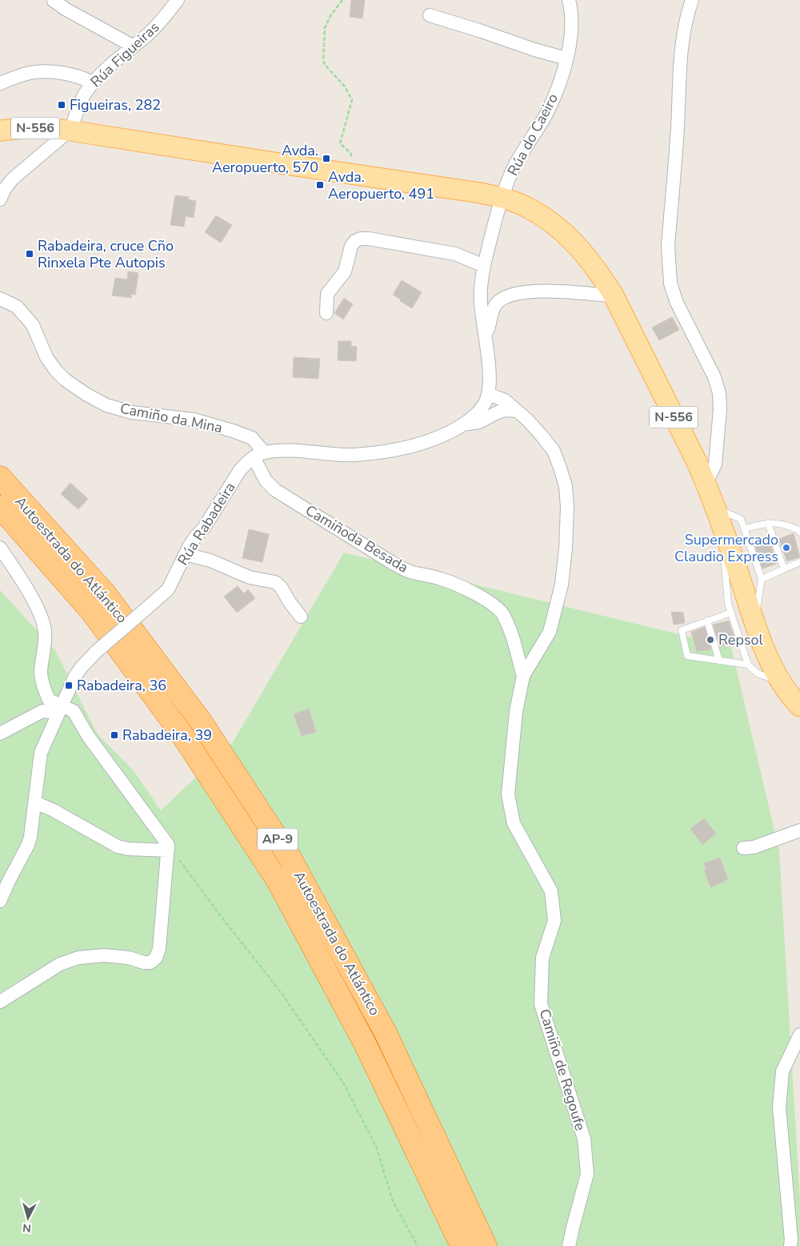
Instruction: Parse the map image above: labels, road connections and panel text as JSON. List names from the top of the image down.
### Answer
{
  "streets": {
    "highway": ["Autoestrada do Atlántico", "AP-9"],
    "main road": ["N-556"],
    "street": [
      "Rúa Figueiras",
      "Rúa do Caeiro",
      "Camiño da Mina",
      "Rúa Rabadeira",
      "Camiñoda Besada",
      "Camiño de Regoufe"
    ]
  },
  "crossings": [
    ["Rúa Figueiras", "N-556"],
    ["N-556", "Rúa do Caeiro"],
    ["Camiño da Mina", "Rúa Rabadeira"],
    ["Camiño da Mina", "Camiñoda Besada"],
    ["Rúa Rabadeira", "Camiñoda Besada"],
    ["Camiñoda Besada", "Camiño de Regoufe"]
  ],
  "places": {
    "transit": [
      "Figueiras, 282",
      "Avda. Aeropuerto, 570",
      "Avda. Aeropuerto, 491",
      "Rabadeira, cruce Cño Rinxela Pte Autopis",
      "Rabadeira, 36",
      "Rabadeira, 39"
    ],
    "other": ["Supermercado Claudio Express", "Repsol"]
  },
  "north": "bottom"
}
